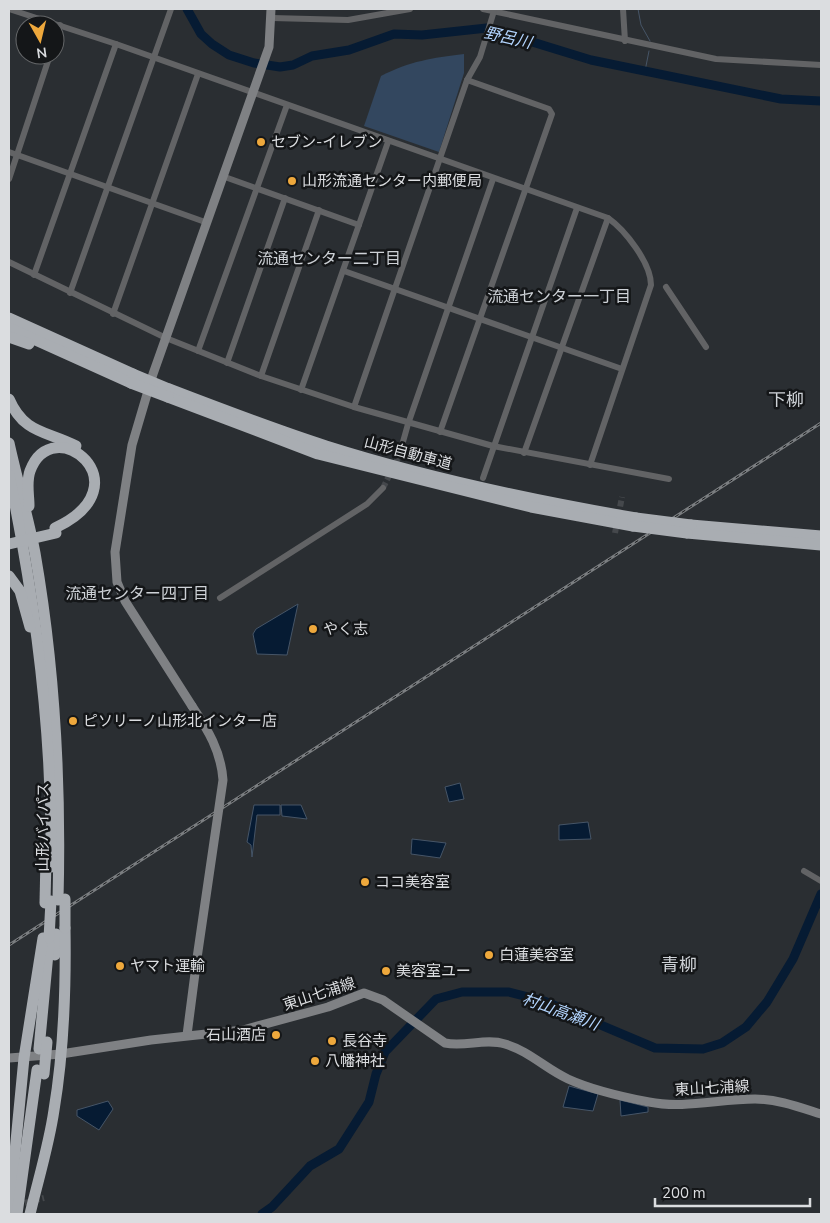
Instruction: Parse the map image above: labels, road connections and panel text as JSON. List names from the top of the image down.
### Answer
{
  "streets": {
    "highway": ["山形自動車道", "山形バイパス"],
    "street": ["東山七浦線"]
  },
  "districts": [
    "流通センター二丁目",
    "流通センター一丁目",
    "下柳",
    "流通センター四丁目",
    "青柳"
  ],
  "water": ["野呂川", "村山高瀬川"],
  "places": [
    "セブン-イレブン",
    "山形流通センター内郵便局",
    "やく志",
    "ピソリーノ山形北インター店",
    "ココ美容室",
    "白蓮美容室",
    "ヤマト運輸",
    "美容室ユー",
    "石山酒店",
    "長谷寺",
    "八幡神社"
  ],
  "scale_bar": "200 m",
  "north": "bottom"
}
